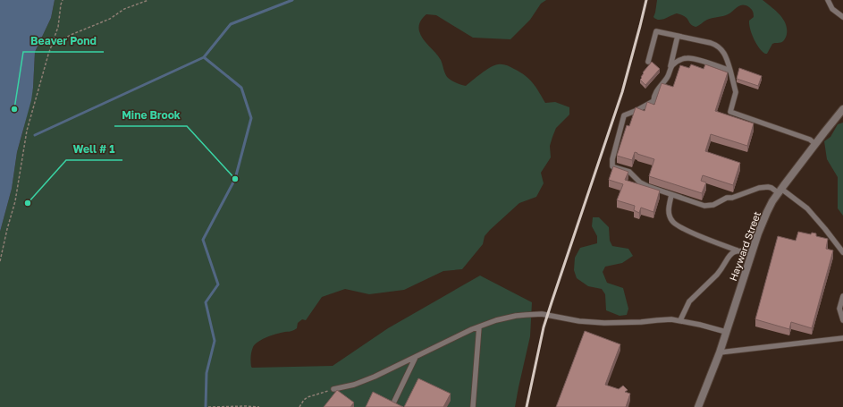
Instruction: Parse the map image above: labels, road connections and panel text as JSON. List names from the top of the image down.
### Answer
{
  "streets": {
    "street": ["Hayward Street"]
  },
  "places": ["Beaver Pond", "Mine Brook", "Well # 1"]
}
